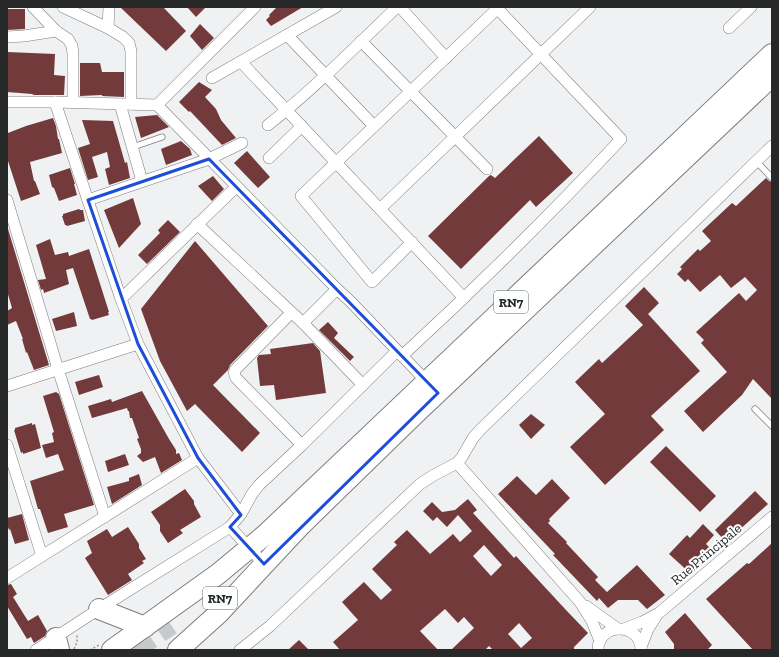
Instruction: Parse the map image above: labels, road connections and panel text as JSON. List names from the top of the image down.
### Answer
{
  "streets": {
    "highway": ["RN7"],
    "street": ["Rue Principale"]
  }
}
